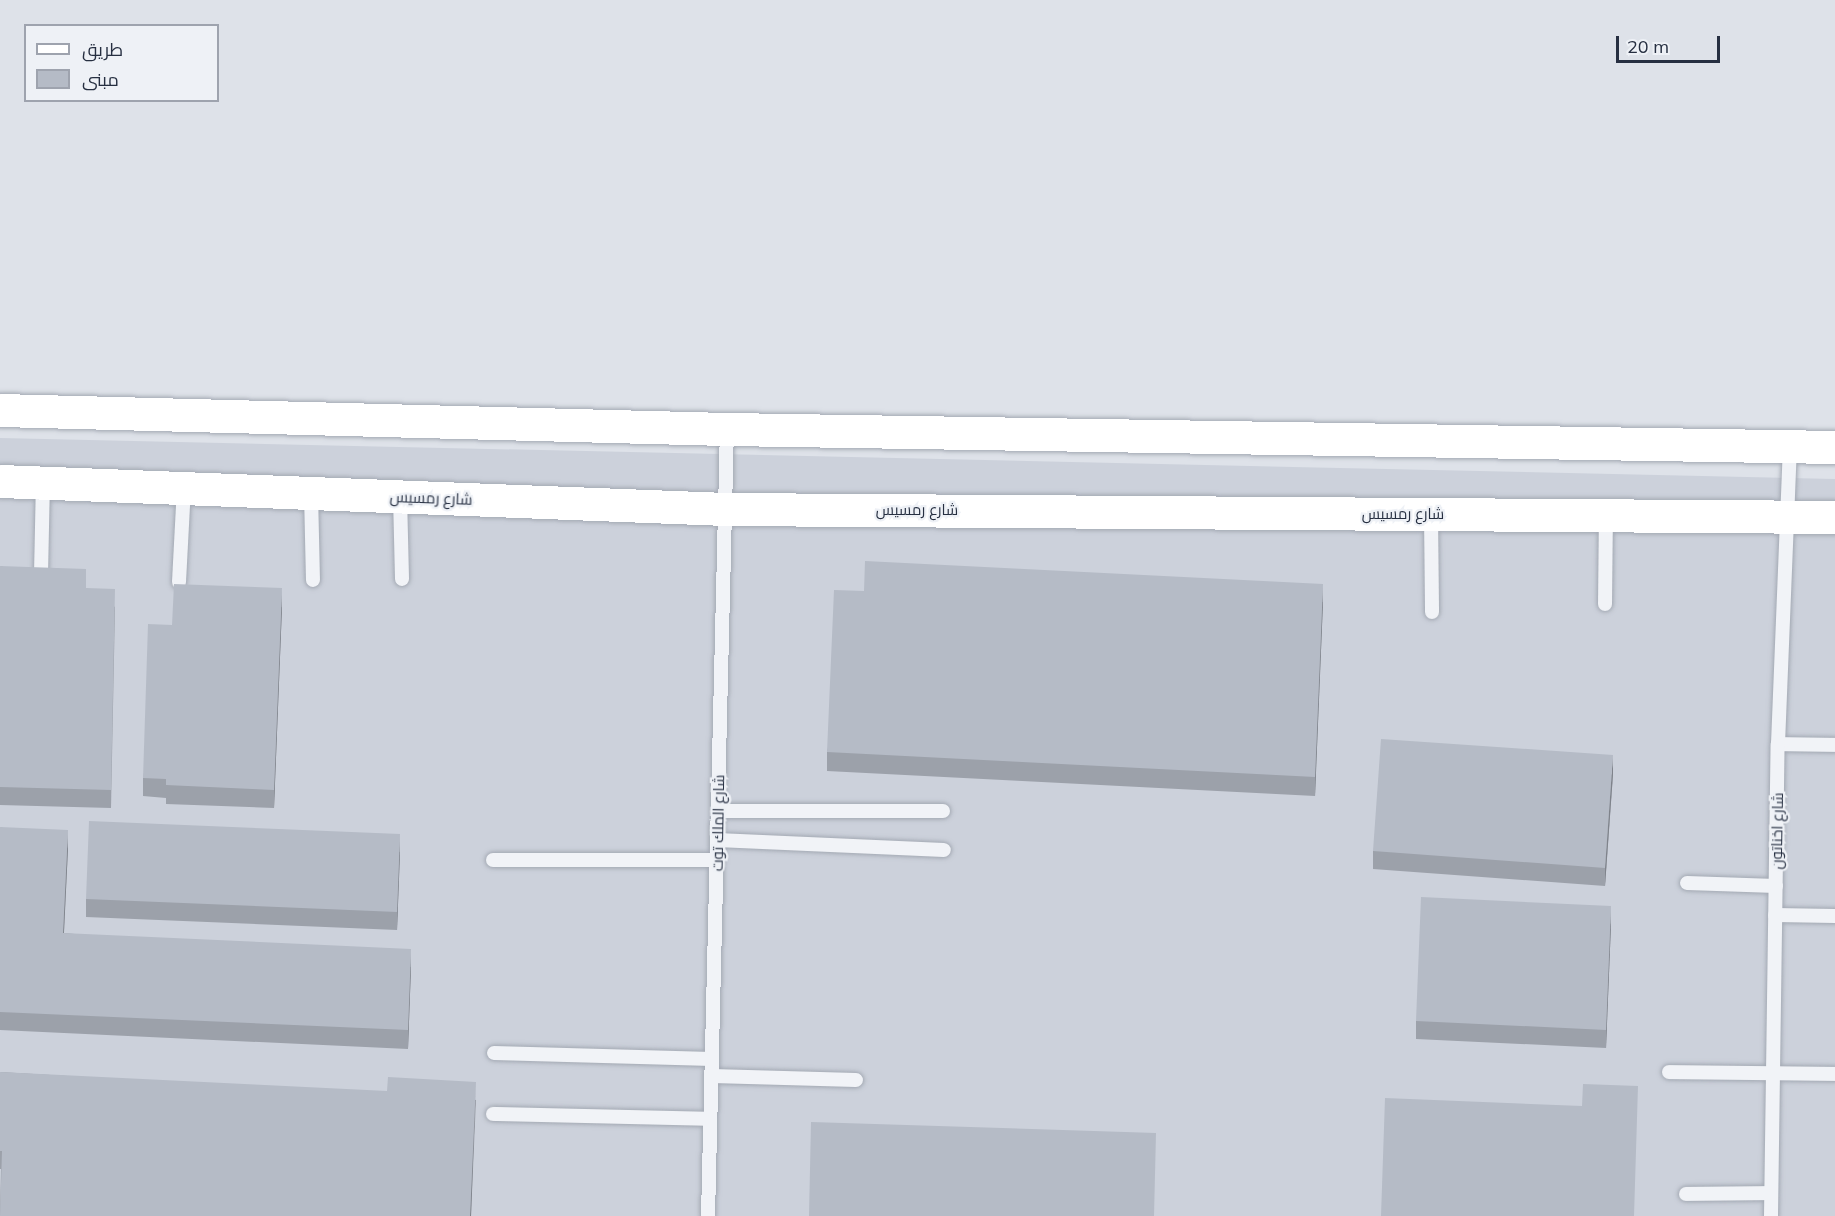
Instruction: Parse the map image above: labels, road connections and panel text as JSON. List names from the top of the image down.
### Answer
{
  "streets": {
    "street": ["شارع رمسيس"],
    "lane": ["شارع الملك توت", "شارع اخناتون"]
  },
  "crossings": [
    ["شارع رمسيس", "شارع الملك توت"],
    ["شارع رمسيس", "شارع اخناتون"]
  ],
  "legend": ["طريق", "مبنى"],
  "scale_bar": "20 m"
}
